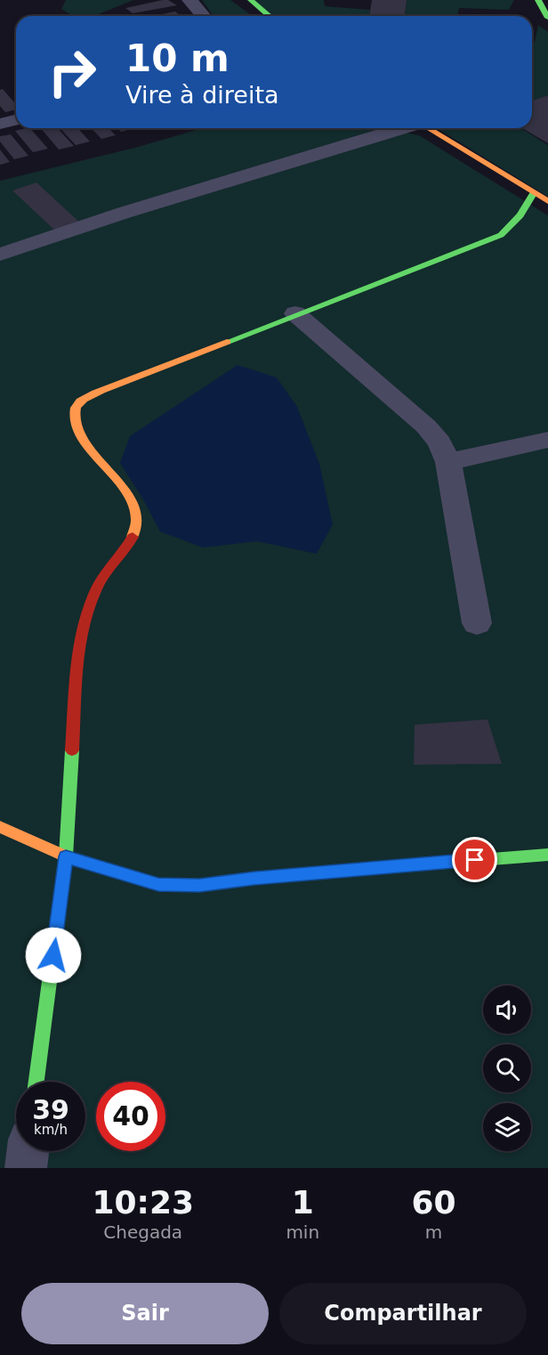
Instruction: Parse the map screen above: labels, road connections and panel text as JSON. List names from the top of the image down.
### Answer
{
  "page": {
    "turn": ["10 m", "Vire à direita"],
    "speed": "39 km/h",
    "limit": "40",
    "eta": [
      "10:23",
      "Chegada",
      "1",
      "min",
      "60",
      "m"
    ],
    "buttons": ["Sair", "Compartilhar"]
  }
}
